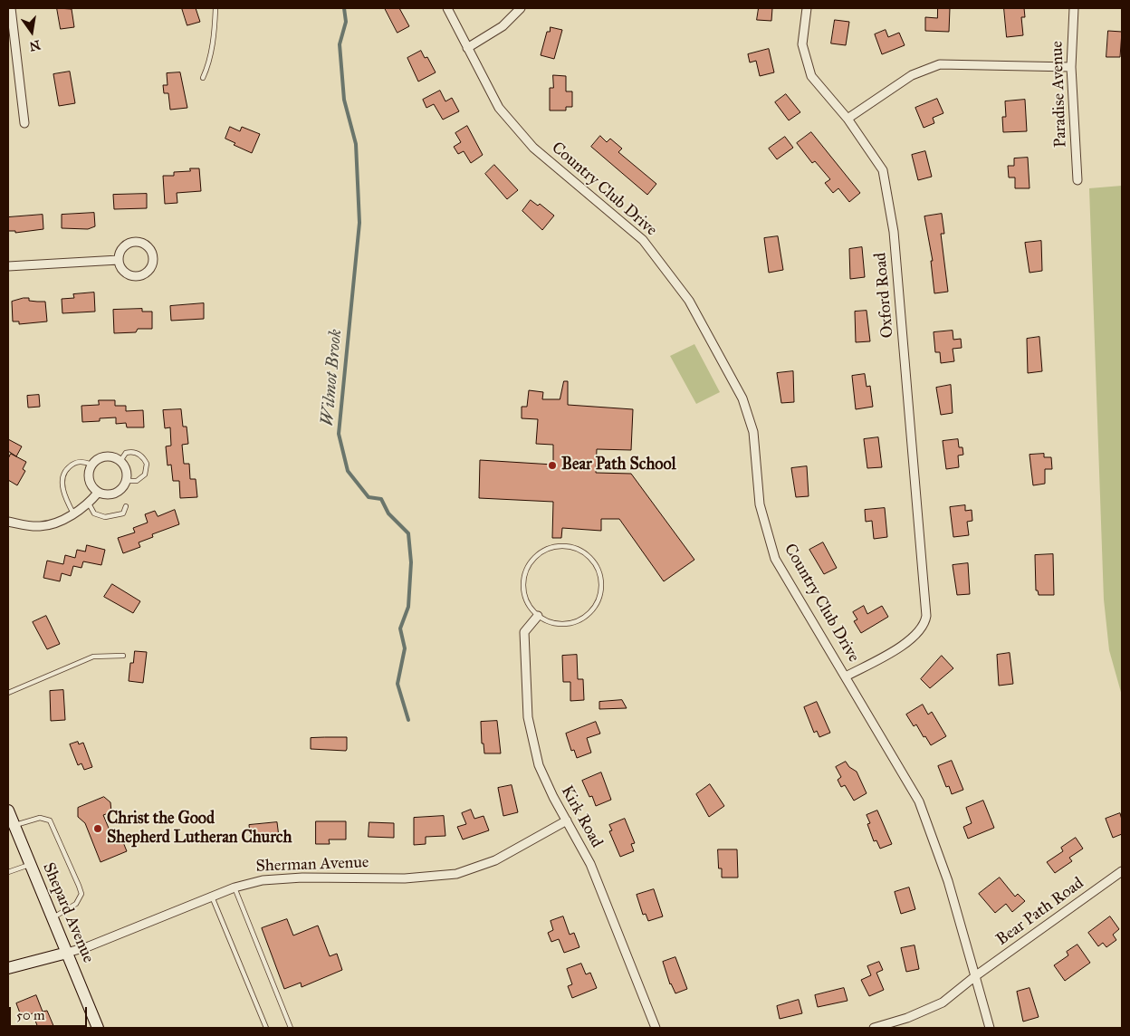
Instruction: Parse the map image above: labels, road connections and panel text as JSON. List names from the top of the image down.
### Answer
{
  "streets": {
    "main road": ["Sherman Avenue", "Shepard Avenue"],
    "street": [
      "Paradise Avenue",
      "Country Club Drive",
      "Oxford Road",
      "Kirk Road",
      "Bear Path Road"
    ]
  },
  "crossings": [
    ["Country Club Drive", "Oxford Road"],
    ["Country Club Drive", "Bear Path Road"],
    ["Kirk Road", "Sherman Avenue"],
    ["Sherman Avenue", "Shepard Avenue"]
  ],
  "water": ["Wilmot Brook"],
  "places": ["Bear Path School", "Christ the Good Shepherd Lutheran Church"],
  "scale_bar": "50 m",
  "north": "bottom"
}
